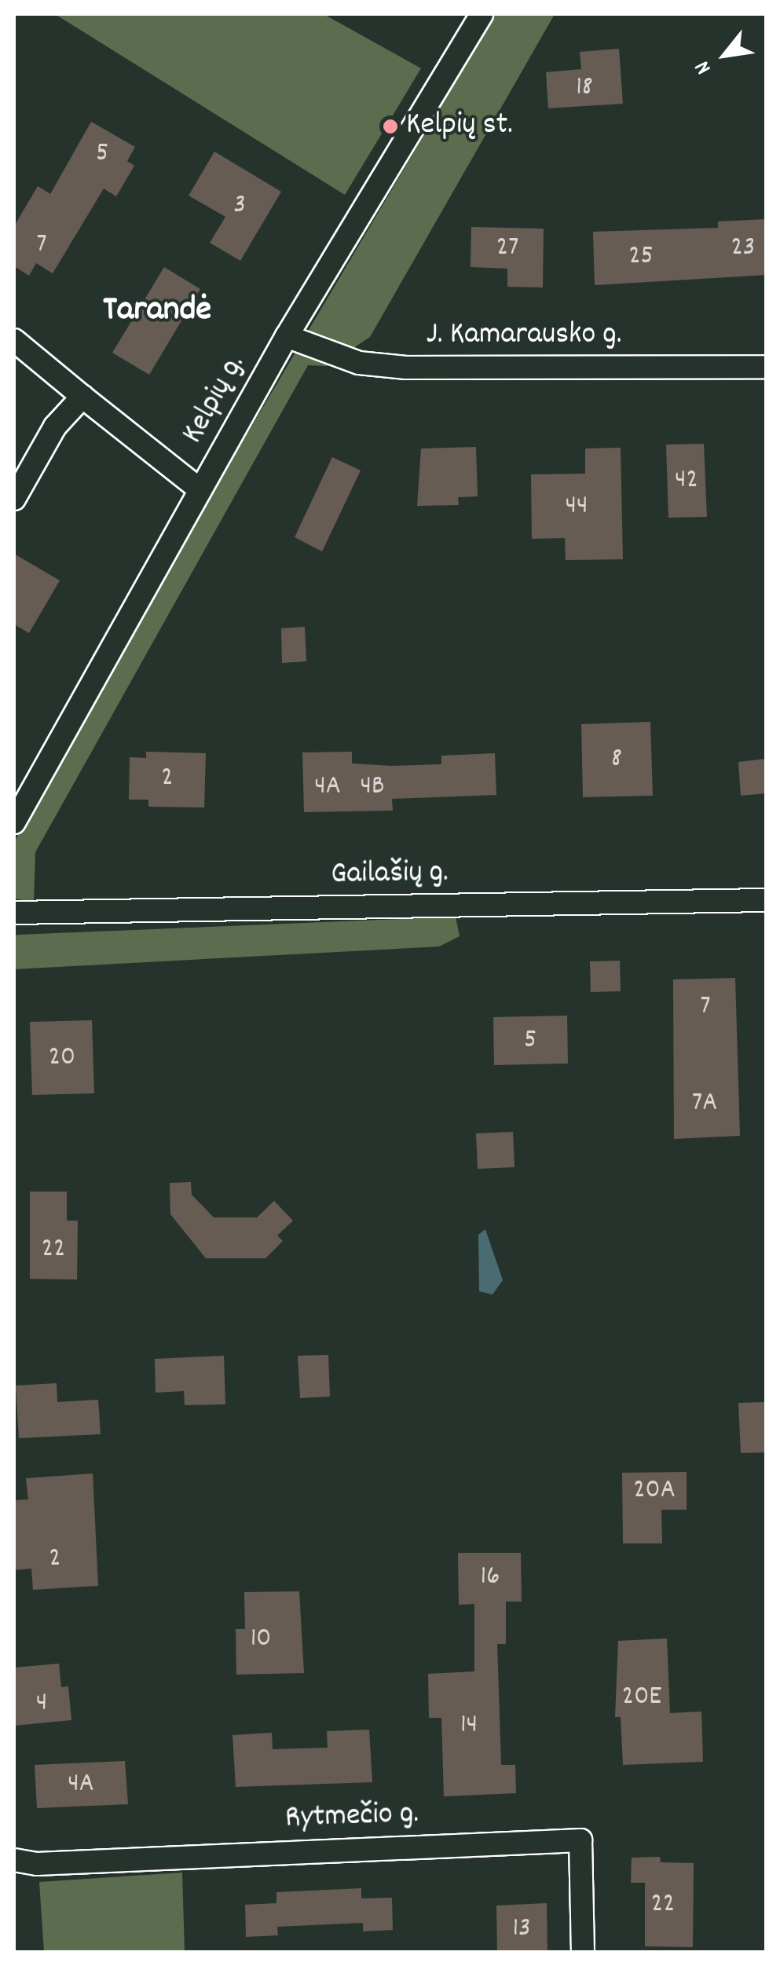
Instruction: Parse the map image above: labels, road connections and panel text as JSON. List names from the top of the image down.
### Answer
{
  "streets": {
    "street": [
      "J. Kamarausko g.",
      "Kelpių g.",
      "Gailašių g.",
      "Rytmečio g."
    ]
  },
  "crossings": [
    ["J. Kamarausko g.", "Kelpių g."]
  ],
  "districts": ["Tarandė"],
  "places": ["Kelpių st."],
  "house_numbers": [
    "18",
    "5",
    "3",
    "7",
    "27",
    "23",
    "25",
    "42",
    "44",
    "8",
    "2",
    "4A",
    "4B",
    "7",
    "5",
    "20",
    "7A",
    "22",
    "20A",
    "2",
    "16",
    "10",
    "20E",
    "4",
    "14",
    "4A",
    "22",
    "13"
  ],
  "north": "bottom left"
}
